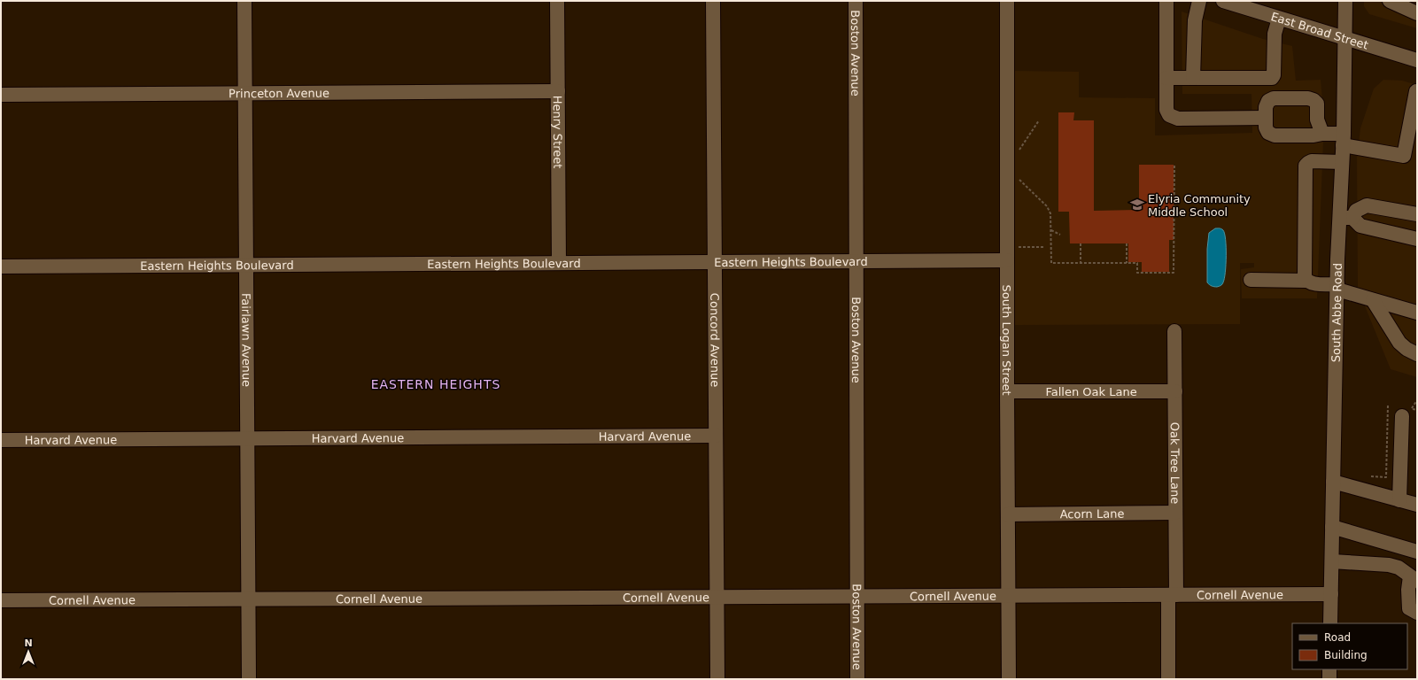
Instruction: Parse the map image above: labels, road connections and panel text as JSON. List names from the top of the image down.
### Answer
{
  "streets": {
    "street": [
      "East Broad Street",
      "Boston Avenue",
      "Princeton Avenue",
      "Henry Street",
      "Eastern Heights Boulevard",
      "South Abbe Road",
      "Fairlawn Avenue",
      "Concord Avenue",
      "South Logan Street",
      "Fallen Oak Lane",
      "Harvard Avenue",
      "Oak Tree Lane",
      "Acorn Lane",
      "Cornell Avenue"
    ]
  },
  "crossings": [
    ["East Broad Street", "South Abbe Road"],
    ["Boston Avenue", "Eastern Heights Boulevard"],
    ["Boston Avenue", "Cornell Avenue"],
    ["Princeton Avenue", "Henry Street"],
    ["Princeton Avenue", "Fairlawn Avenue"],
    ["Henry Street", "Eastern Heights Boulevard"],
    ["Eastern Heights Boulevard", "Fairlawn Avenue"],
    ["Eastern Heights Boulevard", "Concord Avenue"],
    ["Eastern Heights Boulevard", "South Logan Street"],
    ["South Abbe Road", "Cornell Avenue"],
    ["Fairlawn Avenue", "Harvard Avenue"],
    ["Fairlawn Avenue", "Cornell Avenue"],
    ["Concord Avenue", "Harvard Avenue"],
    ["Concord Avenue", "Cornell Avenue"],
    ["South Logan Street", "Fallen Oak Lane"],
    ["South Logan Street", "Acorn Lane"],
    ["South Logan Street", "Cornell Avenue"],
    ["Fallen Oak Lane", "Oak Tree Lane"],
    ["Oak Tree Lane", "Acorn Lane"],
    ["Oak Tree Lane", "Cornell Avenue"]
  ],
  "districts": ["EASTERN HEIGHTS"],
  "places": {
    "school or university": ["Elyria Community Middle School"]
  },
  "legend": ["Road", "Building"],
  "north": "top"
}
